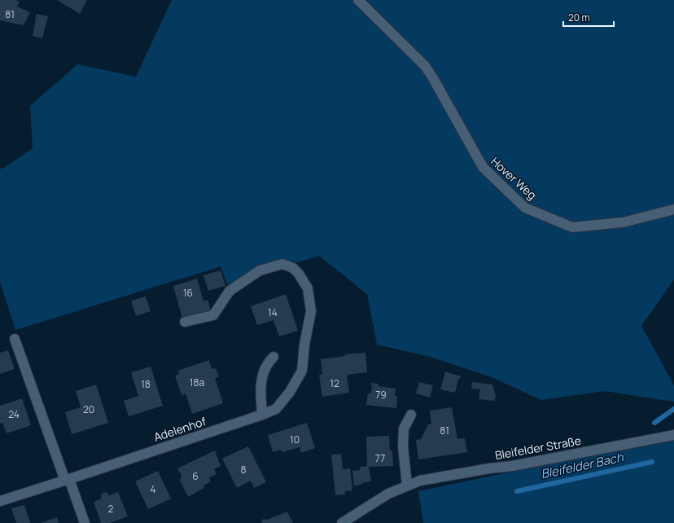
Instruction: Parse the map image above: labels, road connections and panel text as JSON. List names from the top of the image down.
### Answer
{
  "streets": {
    "street": ["Hover Weg", "Adelenhof", "Bleifelder Straße"]
  },
  "water": ["Bleifelder Bach"],
  "house_numbers": [
    "81",
    "16",
    "14",
    "18a",
    "12",
    "18",
    "79",
    "20",
    "24",
    "81",
    "10",
    "77",
    "8",
    "6",
    "4",
    "2"
  ],
  "scale_bar": "20 m"
}
